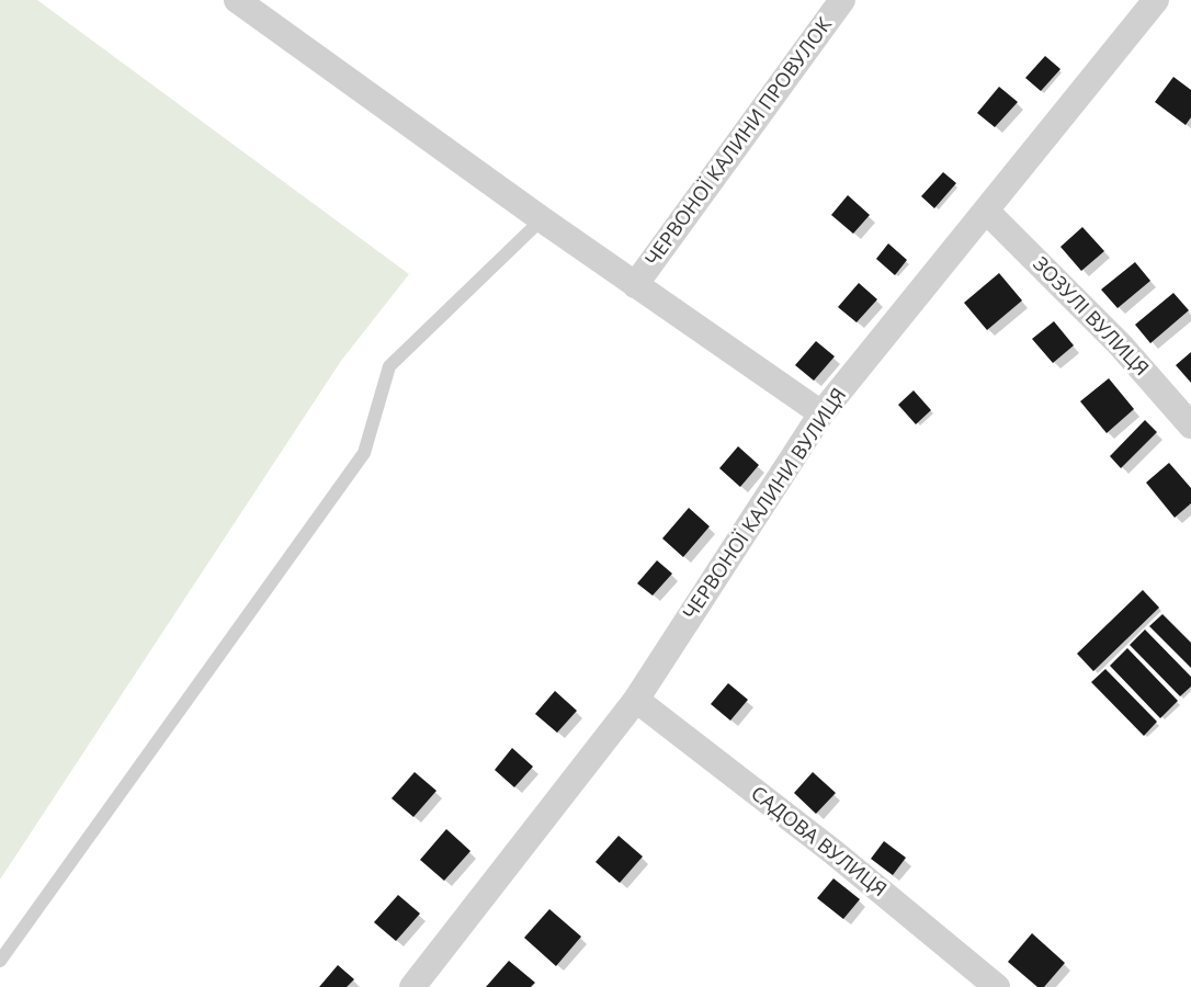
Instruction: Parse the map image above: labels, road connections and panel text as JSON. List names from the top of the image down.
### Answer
{
  "streets": {
    "street": [
      "ЧЕРВОНОЇ КАЛИНИ ПРОВУЛОК",
      "ЗОЗУЛІ ВУЛИЦЯ",
      "ЧЕРВОНОЇ КАЛИНИ ВУЛИЦЯ",
      "САДОВА ВУЛИЦЯ"
    ]
  },
  "crossings": [
    ["ЗОЗУЛІ ВУЛИЦЯ", "ЧЕРВОНОЇ КАЛИНИ ВУЛИЦЯ"],
    ["ЧЕРВОНОЇ КАЛИНИ ВУЛИЦЯ", "САДОВА ВУЛИЦЯ"]
  ]
}
